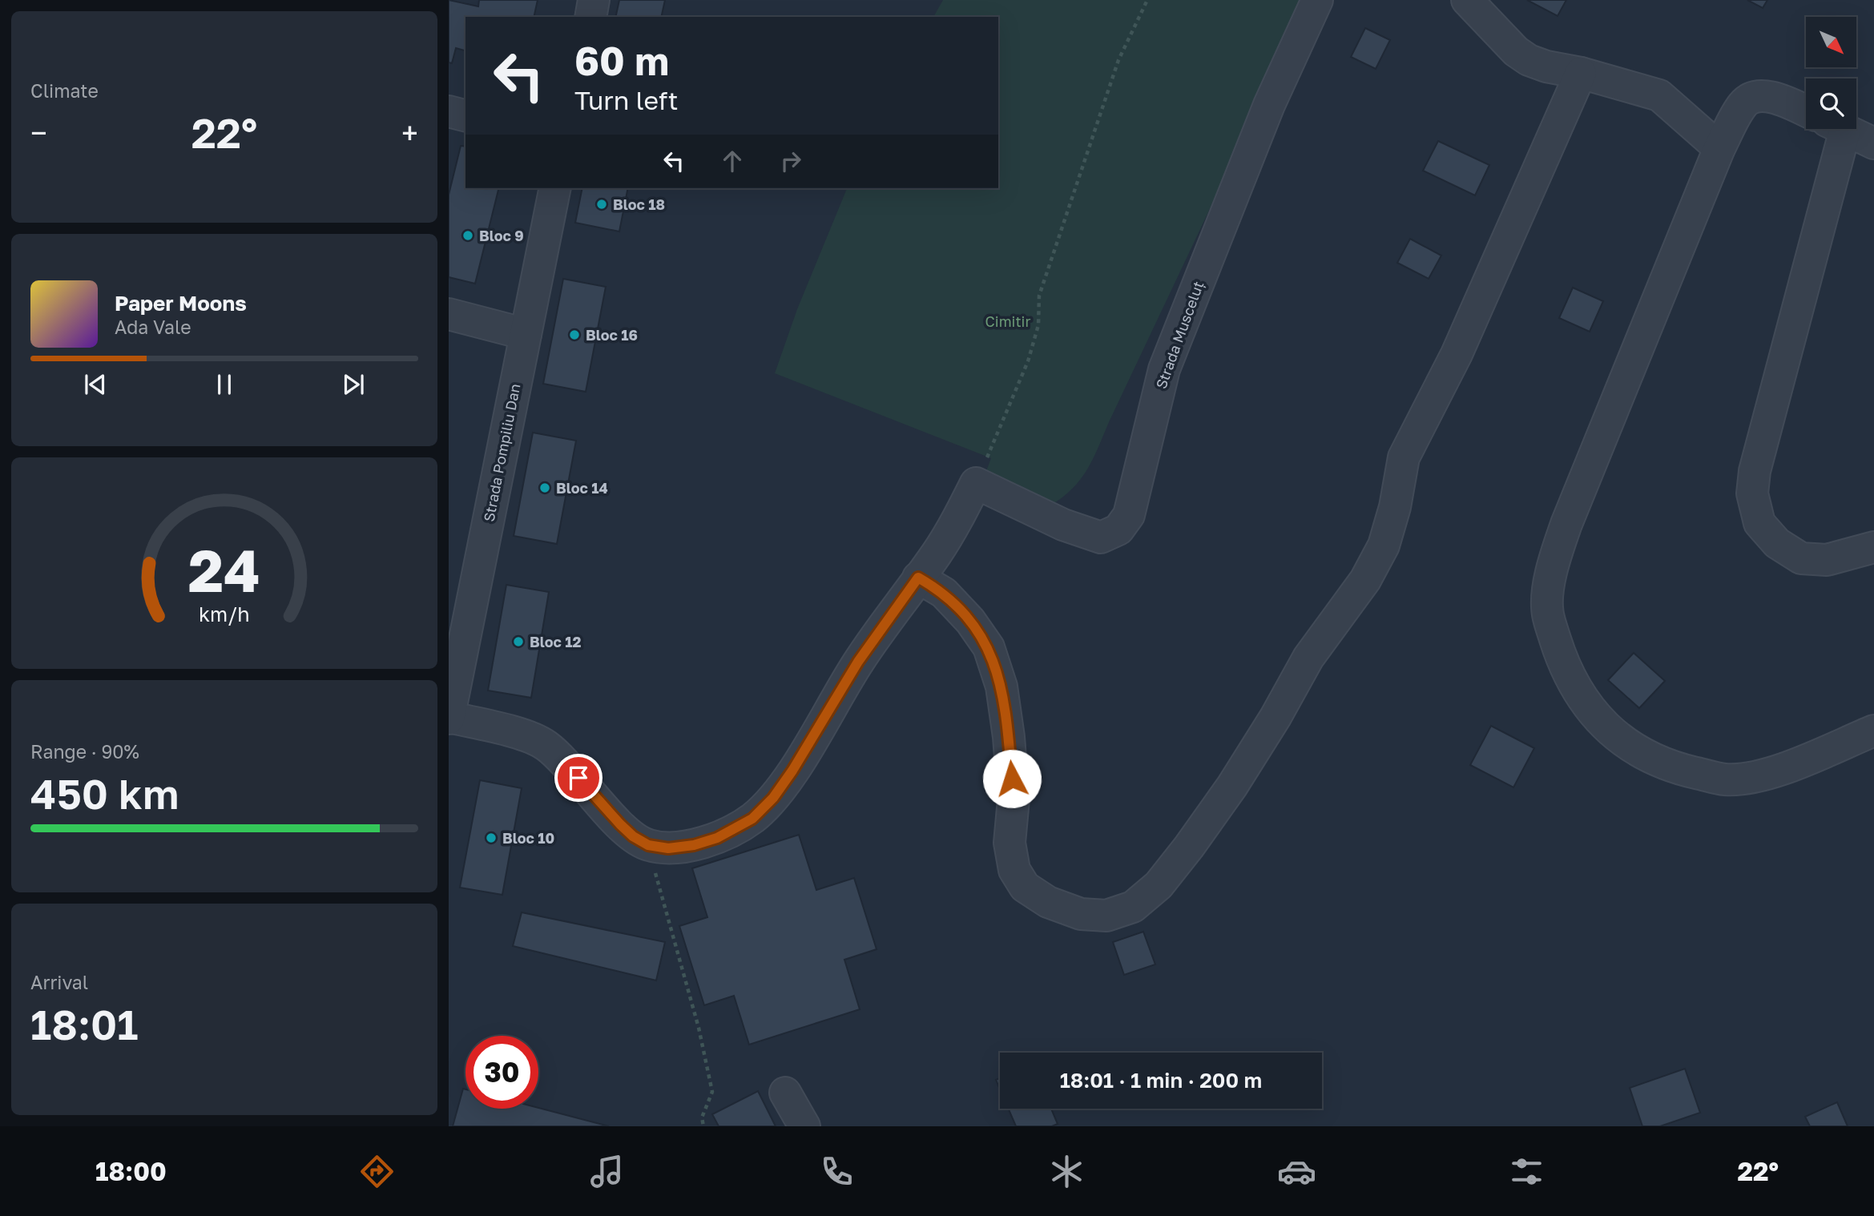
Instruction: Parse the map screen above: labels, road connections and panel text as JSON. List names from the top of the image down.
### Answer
{
  "streets": {
    "street": ["Strada Musceluț", "Strada Pompiliu Dan"]
  },
  "parks": ["Cimitir"],
  "places": [
    "Bloc 18",
    "Bloc 9",
    "Bloc 16",
    "Bloc 14",
    "Bloc 12",
    "Bloc 10"
  ],
  "north": "bottom right",
  "page": {
    "tile": [
      "Climate",
      ["Range · 90%", "450 km"],
      ["Arrival", "18:01"]
    ],
    "turn": ["60 m", "Turn left"],
    "heat": ["−", "22°", "+"],
    "song": ["Paper Moons", "Ada Vale"],
    "limit": "30",
    "trip": "18:01 · 1 min · 200 m",
    "tabs": ["18:00", "22°"],
    "gauge": ["24", "km/h"]
  }
}
